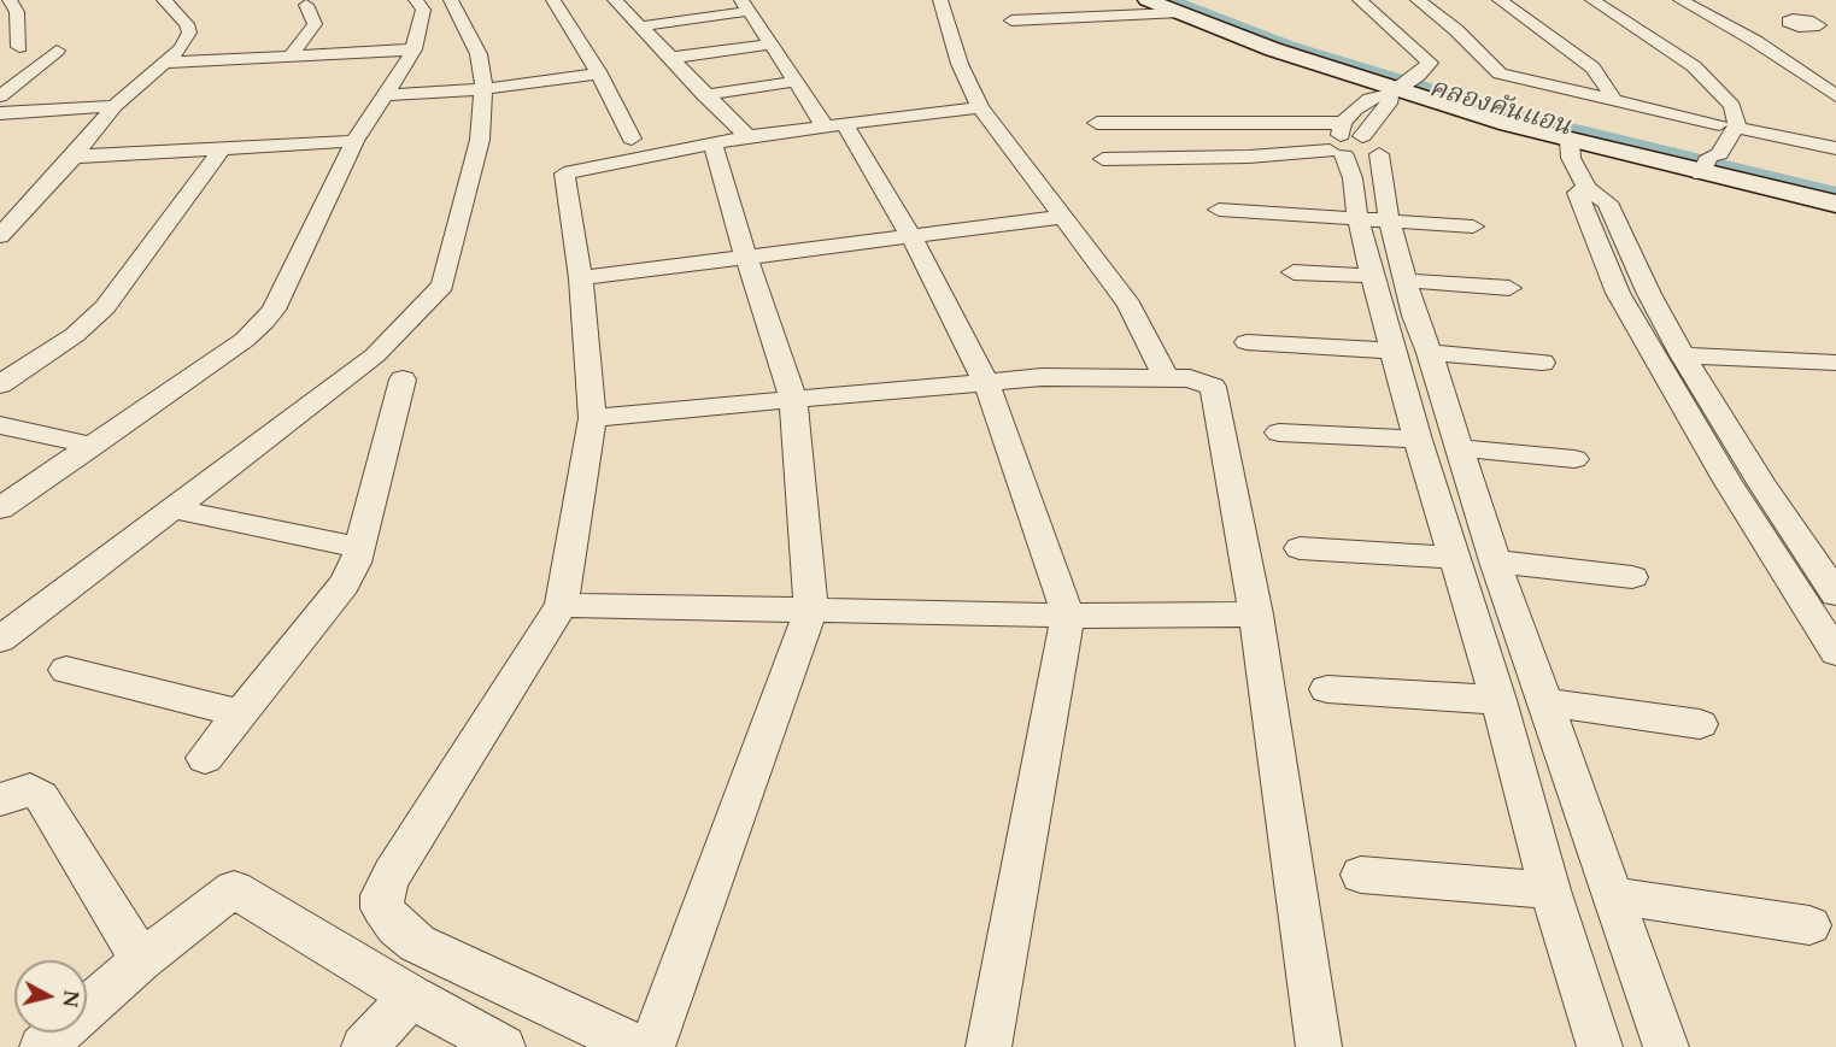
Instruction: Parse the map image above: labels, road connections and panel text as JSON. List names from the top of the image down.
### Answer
{
  "water": ["คลองคันแอน"],
  "north": "right"
}
